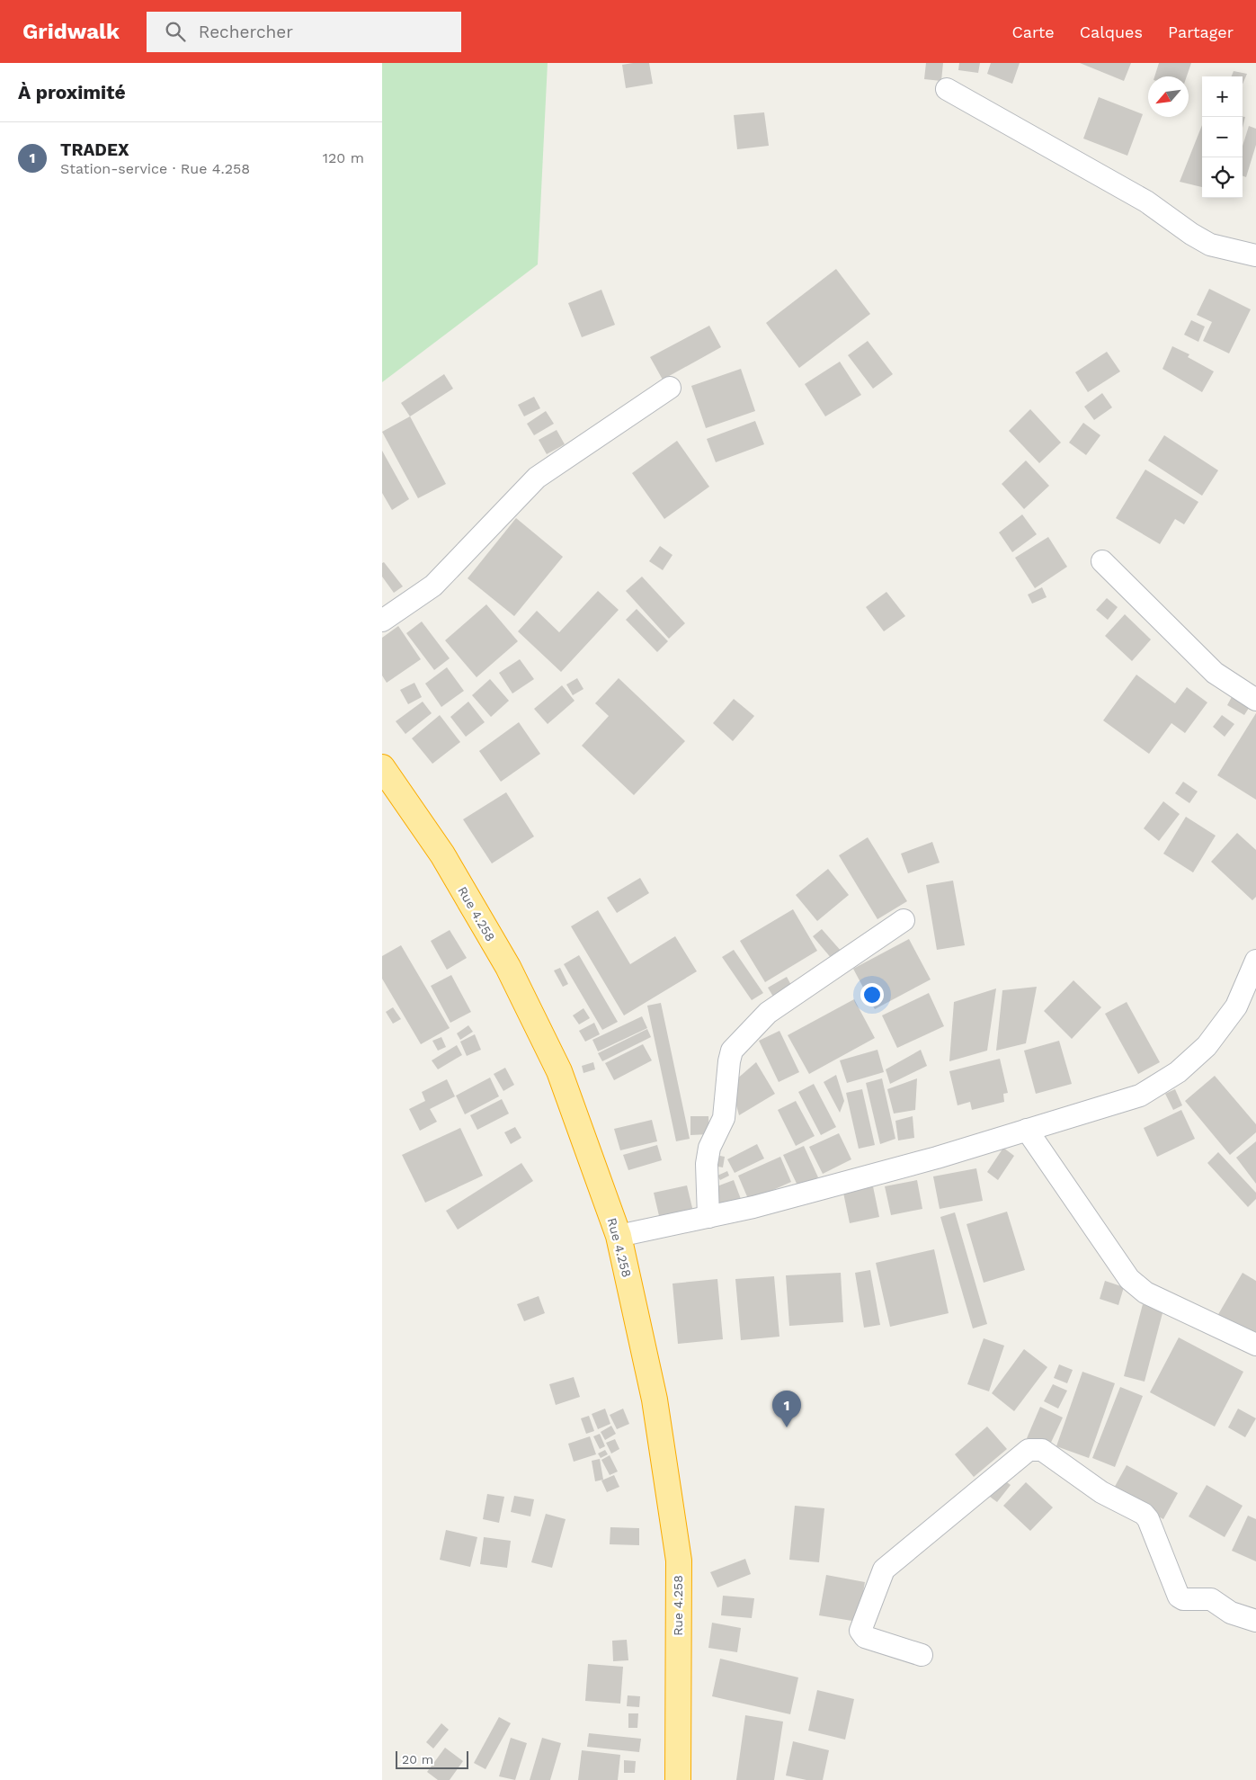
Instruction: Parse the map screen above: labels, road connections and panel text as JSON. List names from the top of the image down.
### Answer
{
  "streets": {
    "highway": ["Rue 4.258"]
  },
  "scale_bar": "20 m",
  "north": "bottom left",
  "page": {
    "header": "Gridwalk",
    "search": "Rechercher",
    "nav": ["Carte", "Calques", "Partager"],
    "heading": "À proximité",
    "map_buttons": ["+", "−"],
    "list": [
      {
        "mark": "1",
        "name": "TRADEX",
        "note": "Station-service · Rue 4.258",
        "value": "120 m"
      }
    ],
    "pins": "1",
    "scale": "20 m"
  }
}
